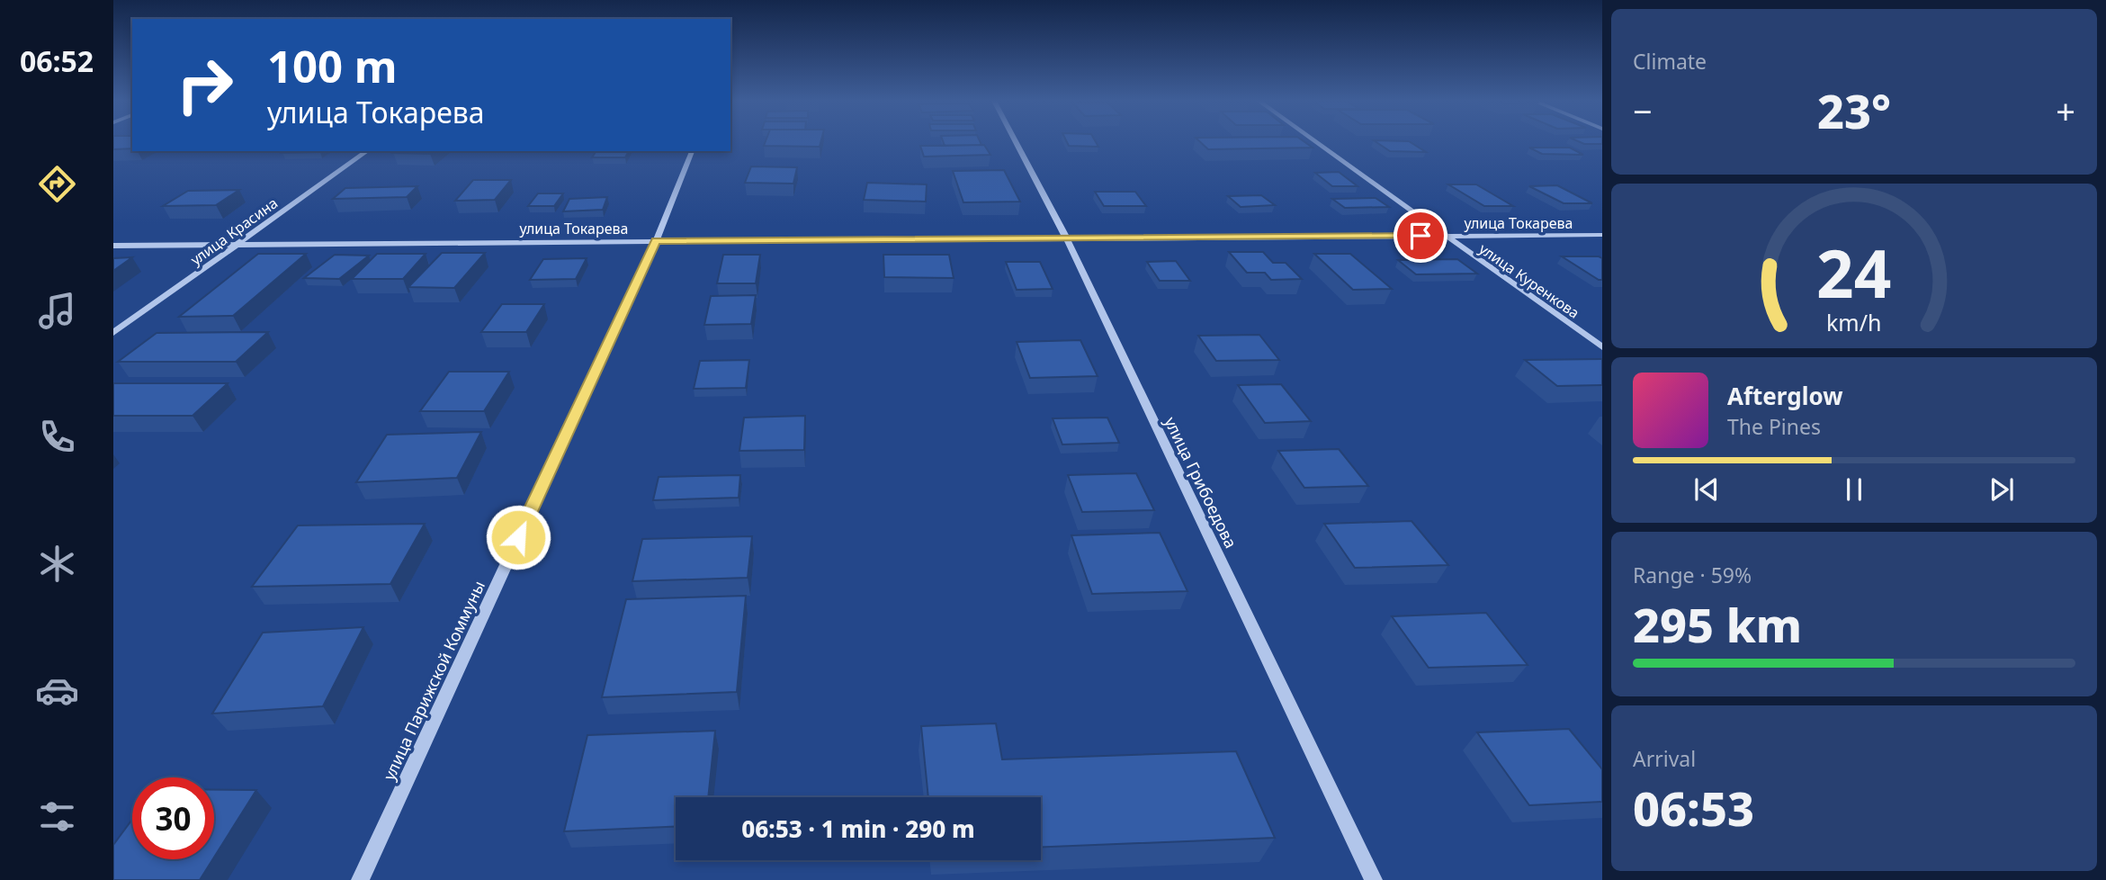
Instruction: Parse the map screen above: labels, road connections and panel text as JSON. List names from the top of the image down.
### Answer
{
  "streets": {
    "street": [
      "улица Токарева",
      "улица Красина",
      "улица Куренкова",
      "улица Грибоедова",
      "улица Парижской Коммуны"
    ]
  },
  "crossings": [
    ["улица Токарева", "улица Красина"],
    ["улица Токарева", "улица Куренкова"],
    ["улица Токарева", "улица Грибоедова"],
    ["улица Токарева", "улица Парижской Коммуны"]
  ],
  "page": {
    "tabs": "06:52",
    "tile": [
      "Climate",
      ["Range · 59%", "295 km"],
      ["Arrival", "06:53"]
    ],
    "turn": ["100 m", "улица Токарева"],
    "heat": ["−", "23°", "+"],
    "song": ["Afterglow", "The Pines"],
    "limit": "30",
    "trip": "06:53 · 1 min · 290 m",
    "gauge": ["24", "km/h"]
  }
}
